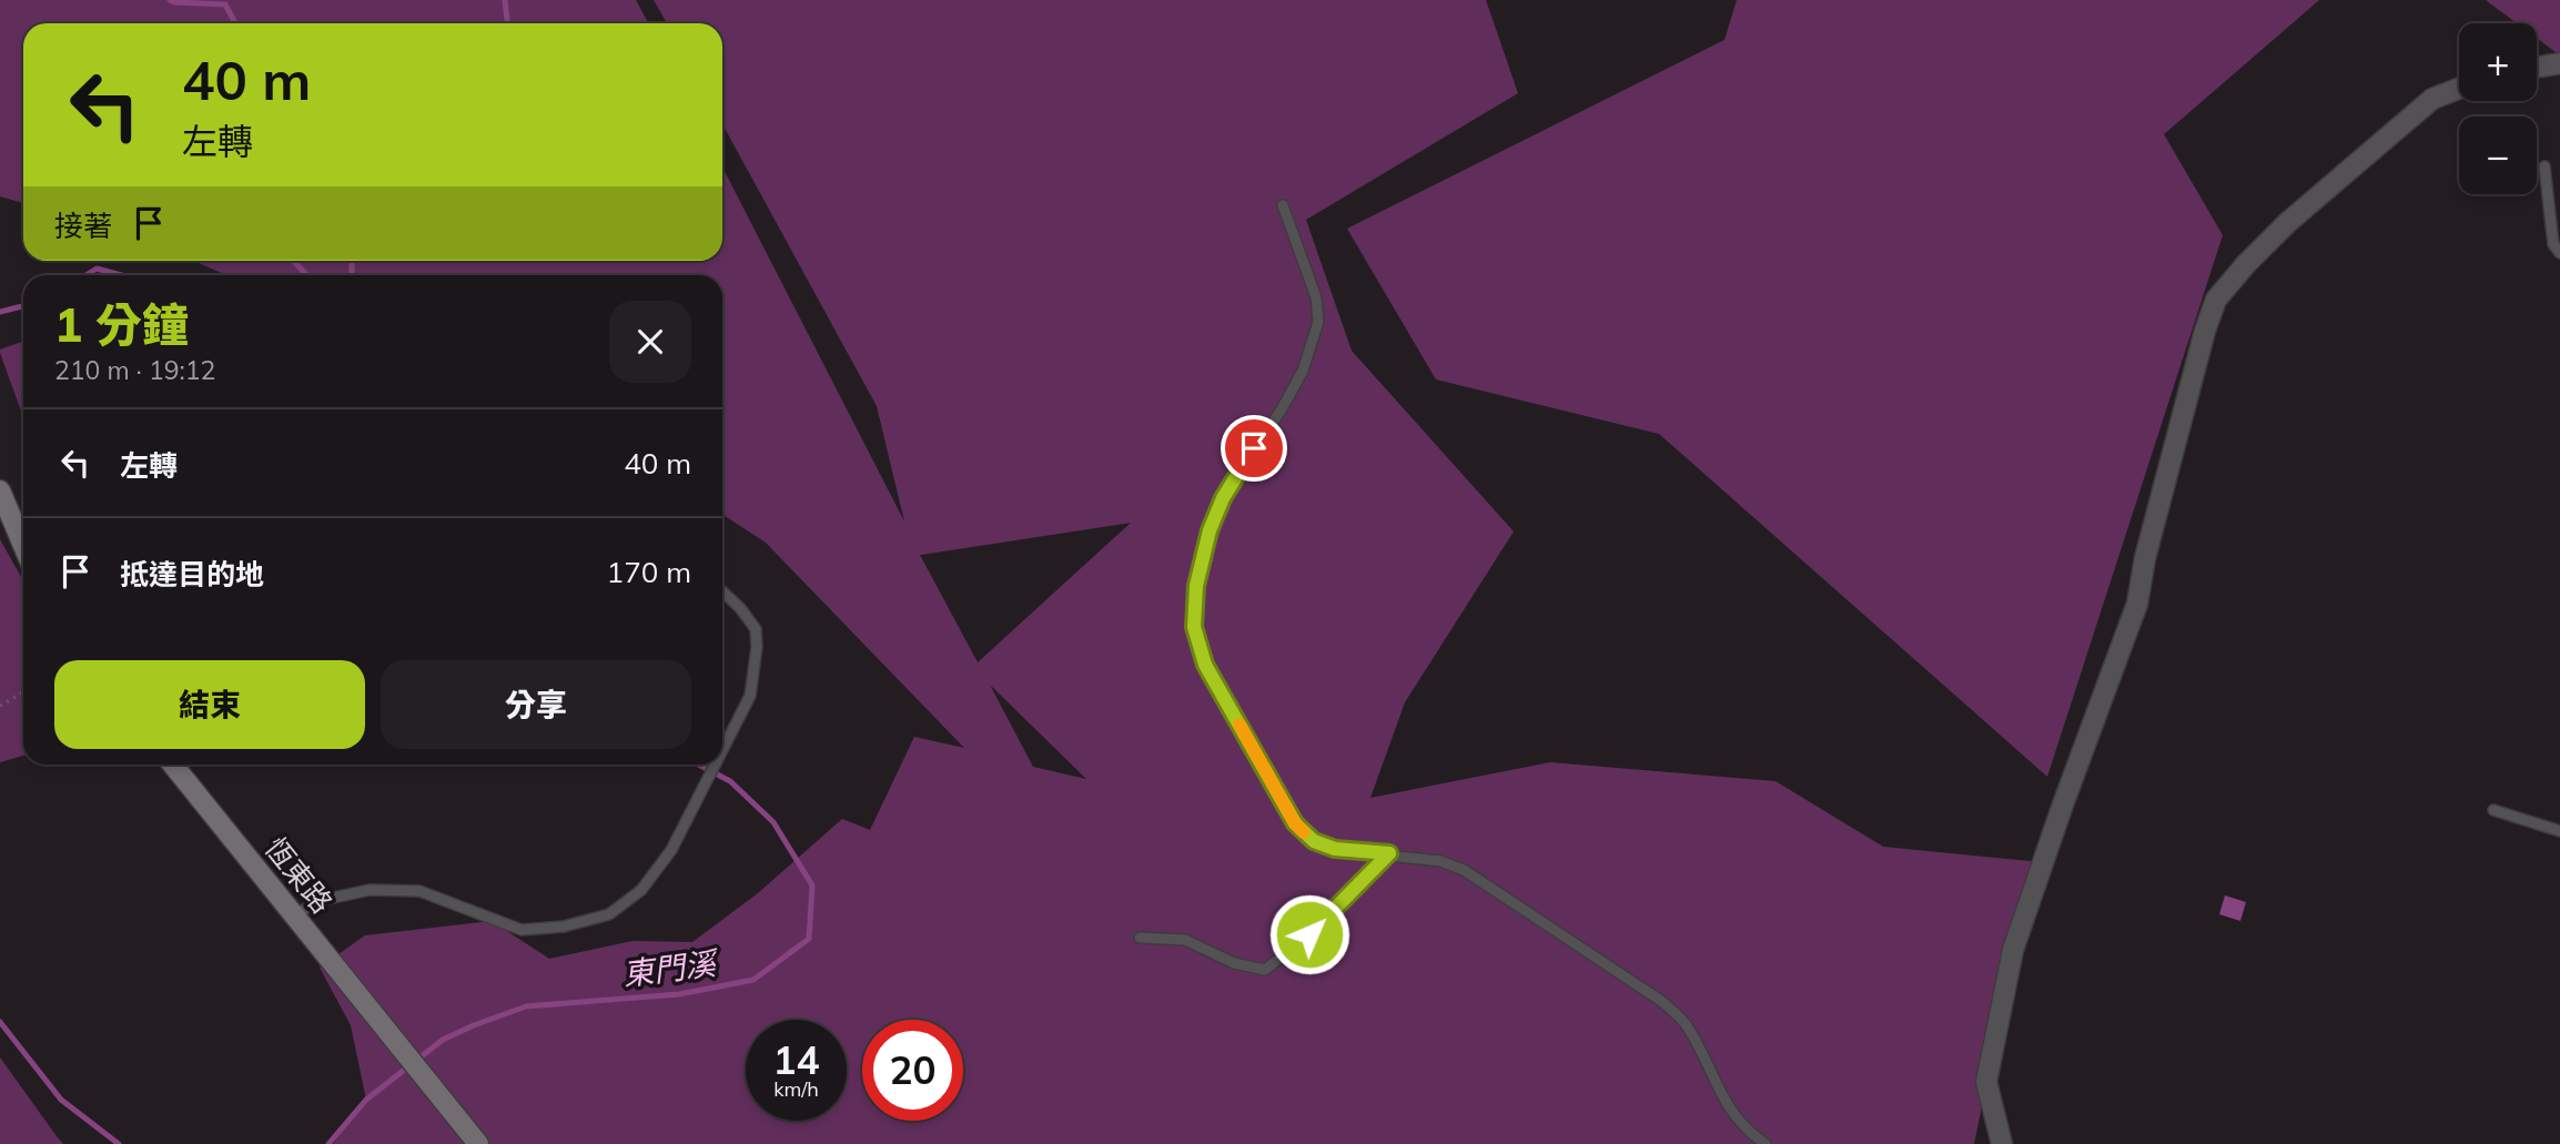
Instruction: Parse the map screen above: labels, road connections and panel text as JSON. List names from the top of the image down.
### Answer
{
  "streets": {
    "main road": ["恆東路"]
  },
  "water": ["東門溪"],
  "page": {
    "map_buttons": ["+", "−"],
    "turn": ["40 m", "左轉"],
    "then": "接著",
    "heading": ["1 分鐘", "210 m · 19:12"],
    "list": [
      {
        "name": "左轉",
        "value": "40 m"
      },
      {
        "name": "抵達目的地",
        "value": "170 m"
      }
    ],
    "buttons": ["結束", "分享"],
    "speed": "14 km/h",
    "limit": "20"
  }
}
